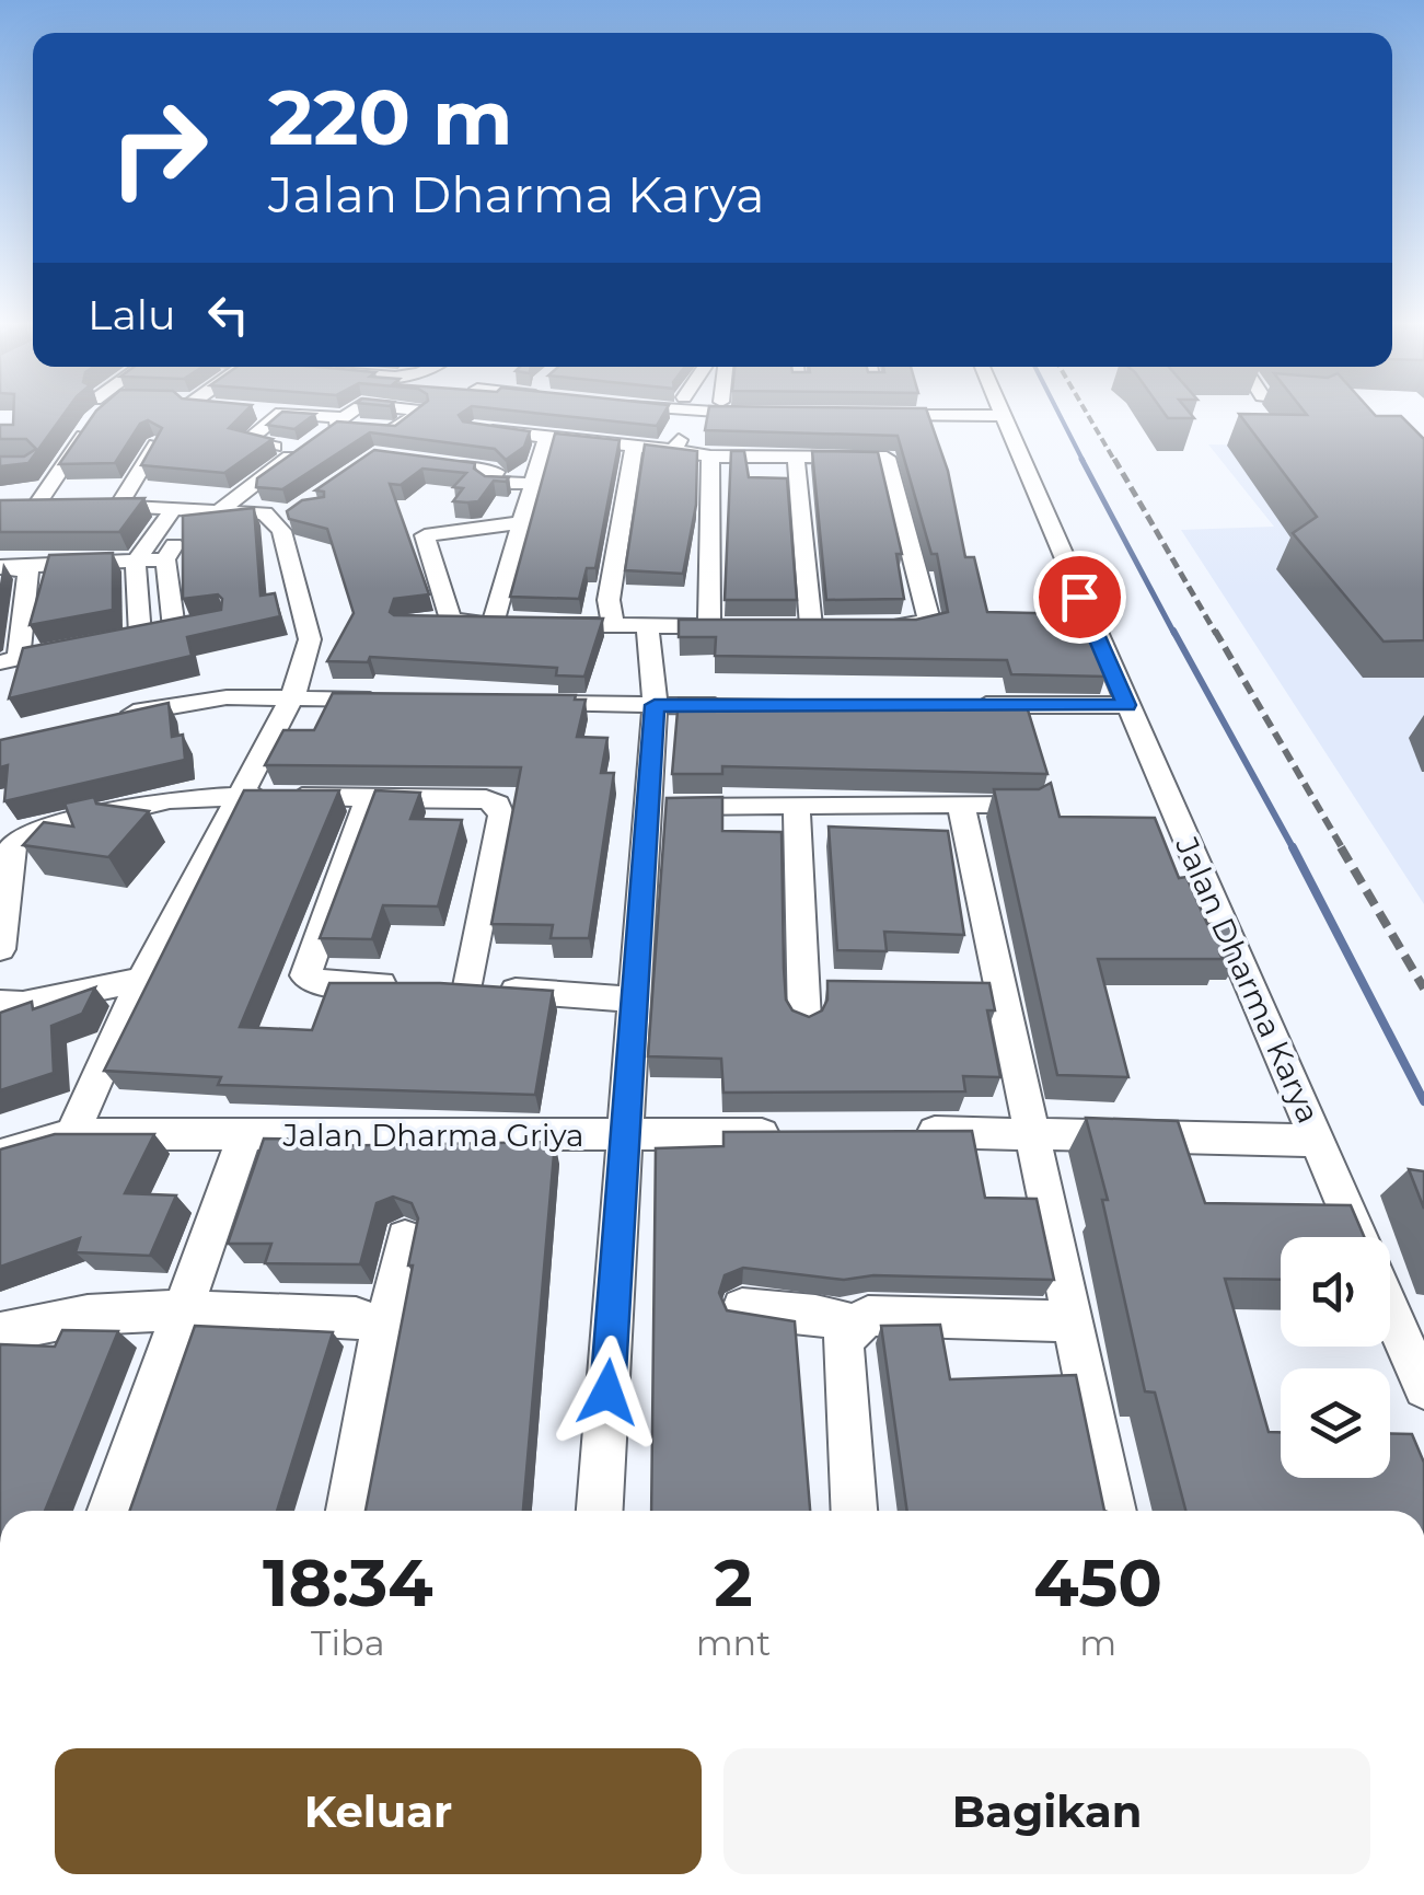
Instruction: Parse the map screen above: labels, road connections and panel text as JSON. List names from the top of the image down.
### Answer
{
  "streets": {
    "street": ["Jalan Dharma Karya", "Jalan Dharma Griya"]
  },
  "page": {
    "turn": ["220 m", "Jalan Dharma Karya"],
    "then": "Lalu",
    "eta": [
      "18:34",
      "Tiba",
      "2",
      "mnt",
      "450",
      "m"
    ],
    "buttons": ["Keluar", "Bagikan"]
  }
}
